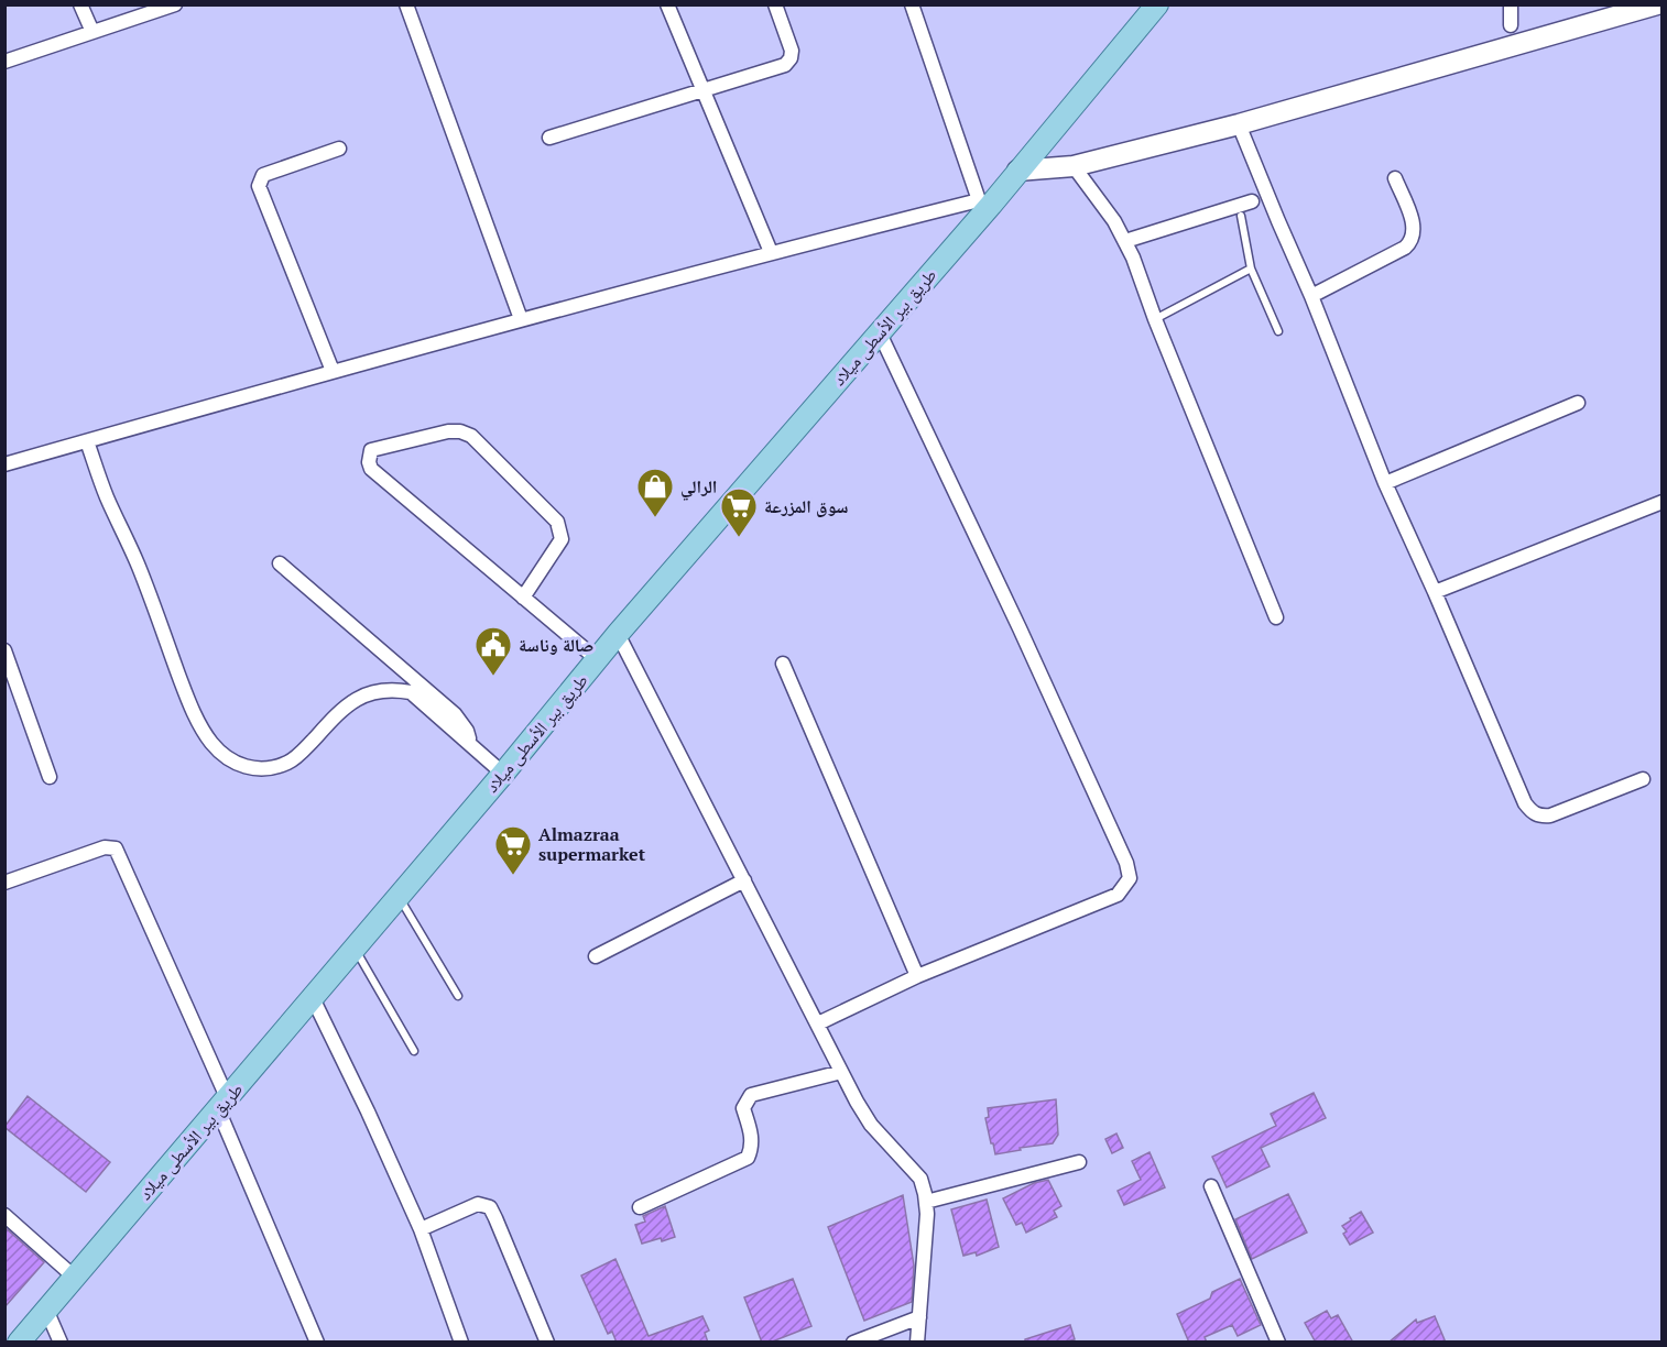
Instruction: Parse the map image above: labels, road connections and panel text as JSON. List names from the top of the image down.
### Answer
{
  "streets": {
    "main road": ["طريق بير الأسطى ميلاد"]
  },
  "places": {
    "shop": ["الرالي"],
    "supermarket": ["سوق المزرعة", "Almazraa supermarket"],
    "public building": ["صالة وناسة"]
  }
}
